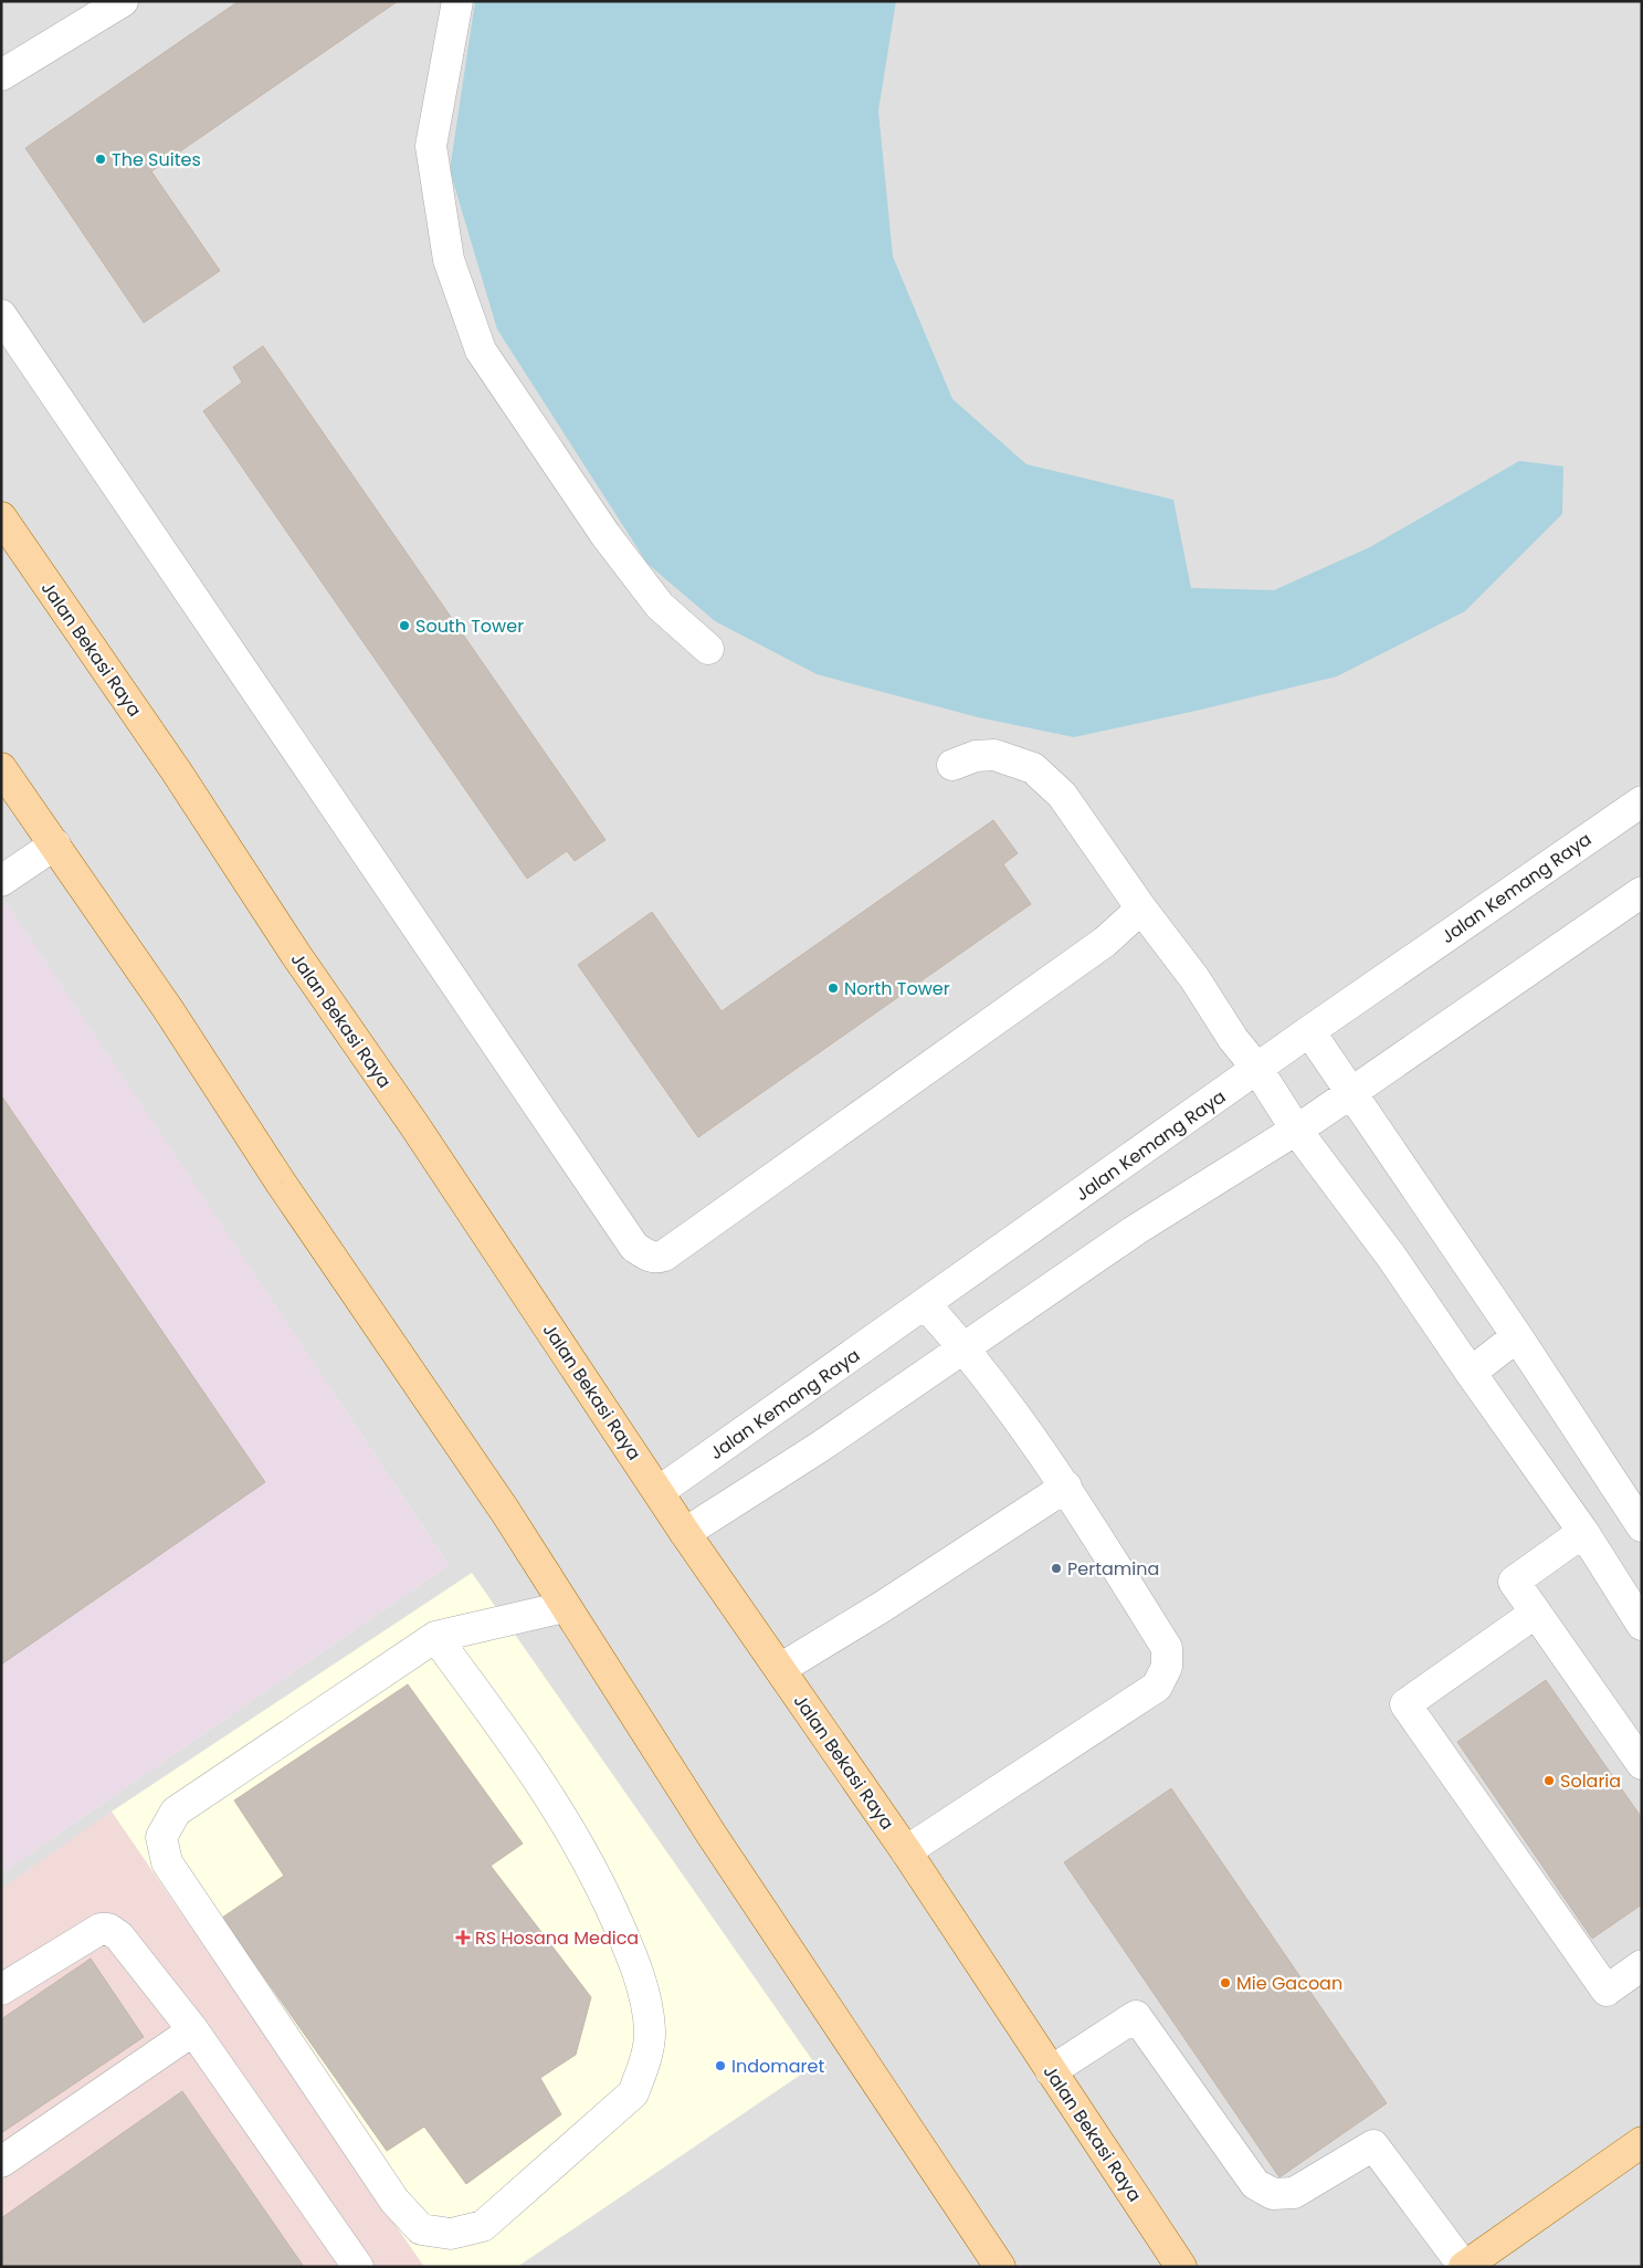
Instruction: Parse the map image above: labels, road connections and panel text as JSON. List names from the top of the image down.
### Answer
{
  "streets": {
    "main road": ["Jalan Bekasi Raya"],
    "street": ["Jalan Kemang Raya"]
  },
  "crossings": [
    ["Jalan Bekasi Raya", "Jalan Kemang Raya"]
  ],
  "places": {
    "other": [
      "The Suites",
      "South Tower",
      "North Tower",
      "Pertamina",
      "Solaria",
      "Mie Gacoan",
      "Indomaret"
    ],
    "health": ["RS Hosana Medica"]
  }
}
